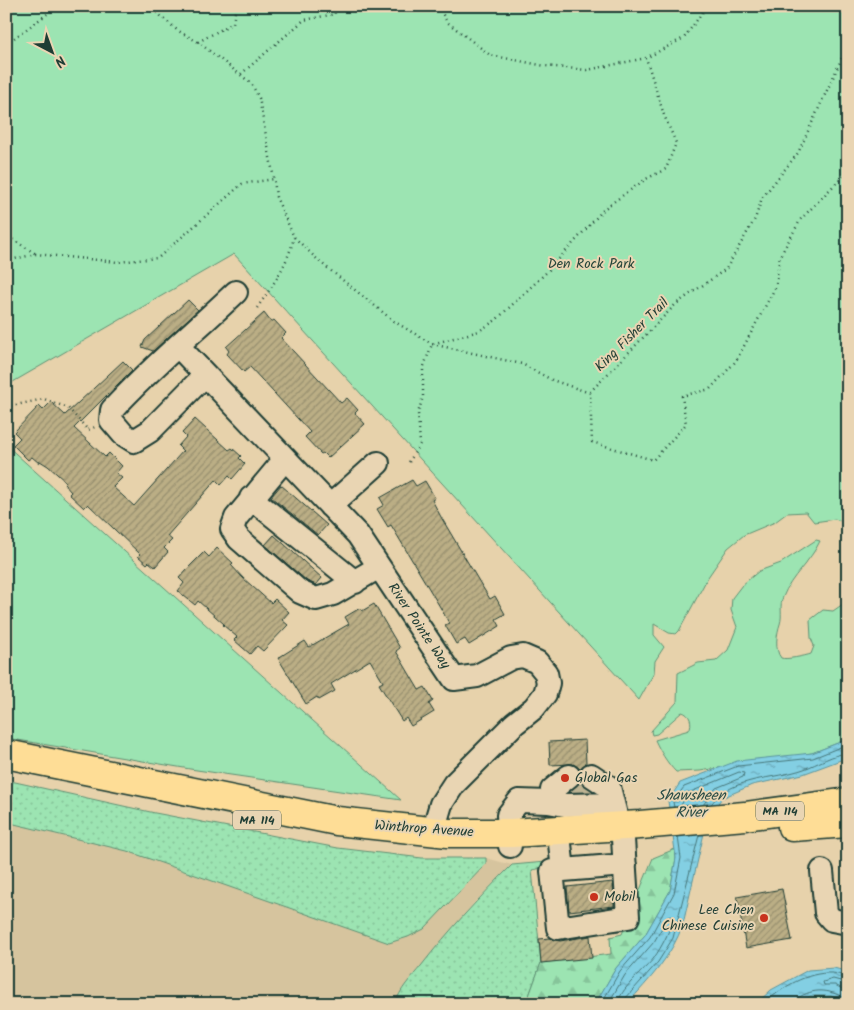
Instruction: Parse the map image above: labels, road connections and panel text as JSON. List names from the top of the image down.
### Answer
{
  "streets": {
    "highway": ["MA 114", "Winthrop Avenue"],
    "street": ["River Pointe Way"],
    "path": ["King Fisher Trail"]
  },
  "crossings": [
    ["River Pointe Way", "Winthrop Avenue"]
  ],
  "water": ["Shawsheen River"],
  "parks": ["Den Rock Park"],
  "places": ["Global Gas", "Mobil", "Lee Chen Chinese Cuisine"],
  "north": "bottom right"
}
